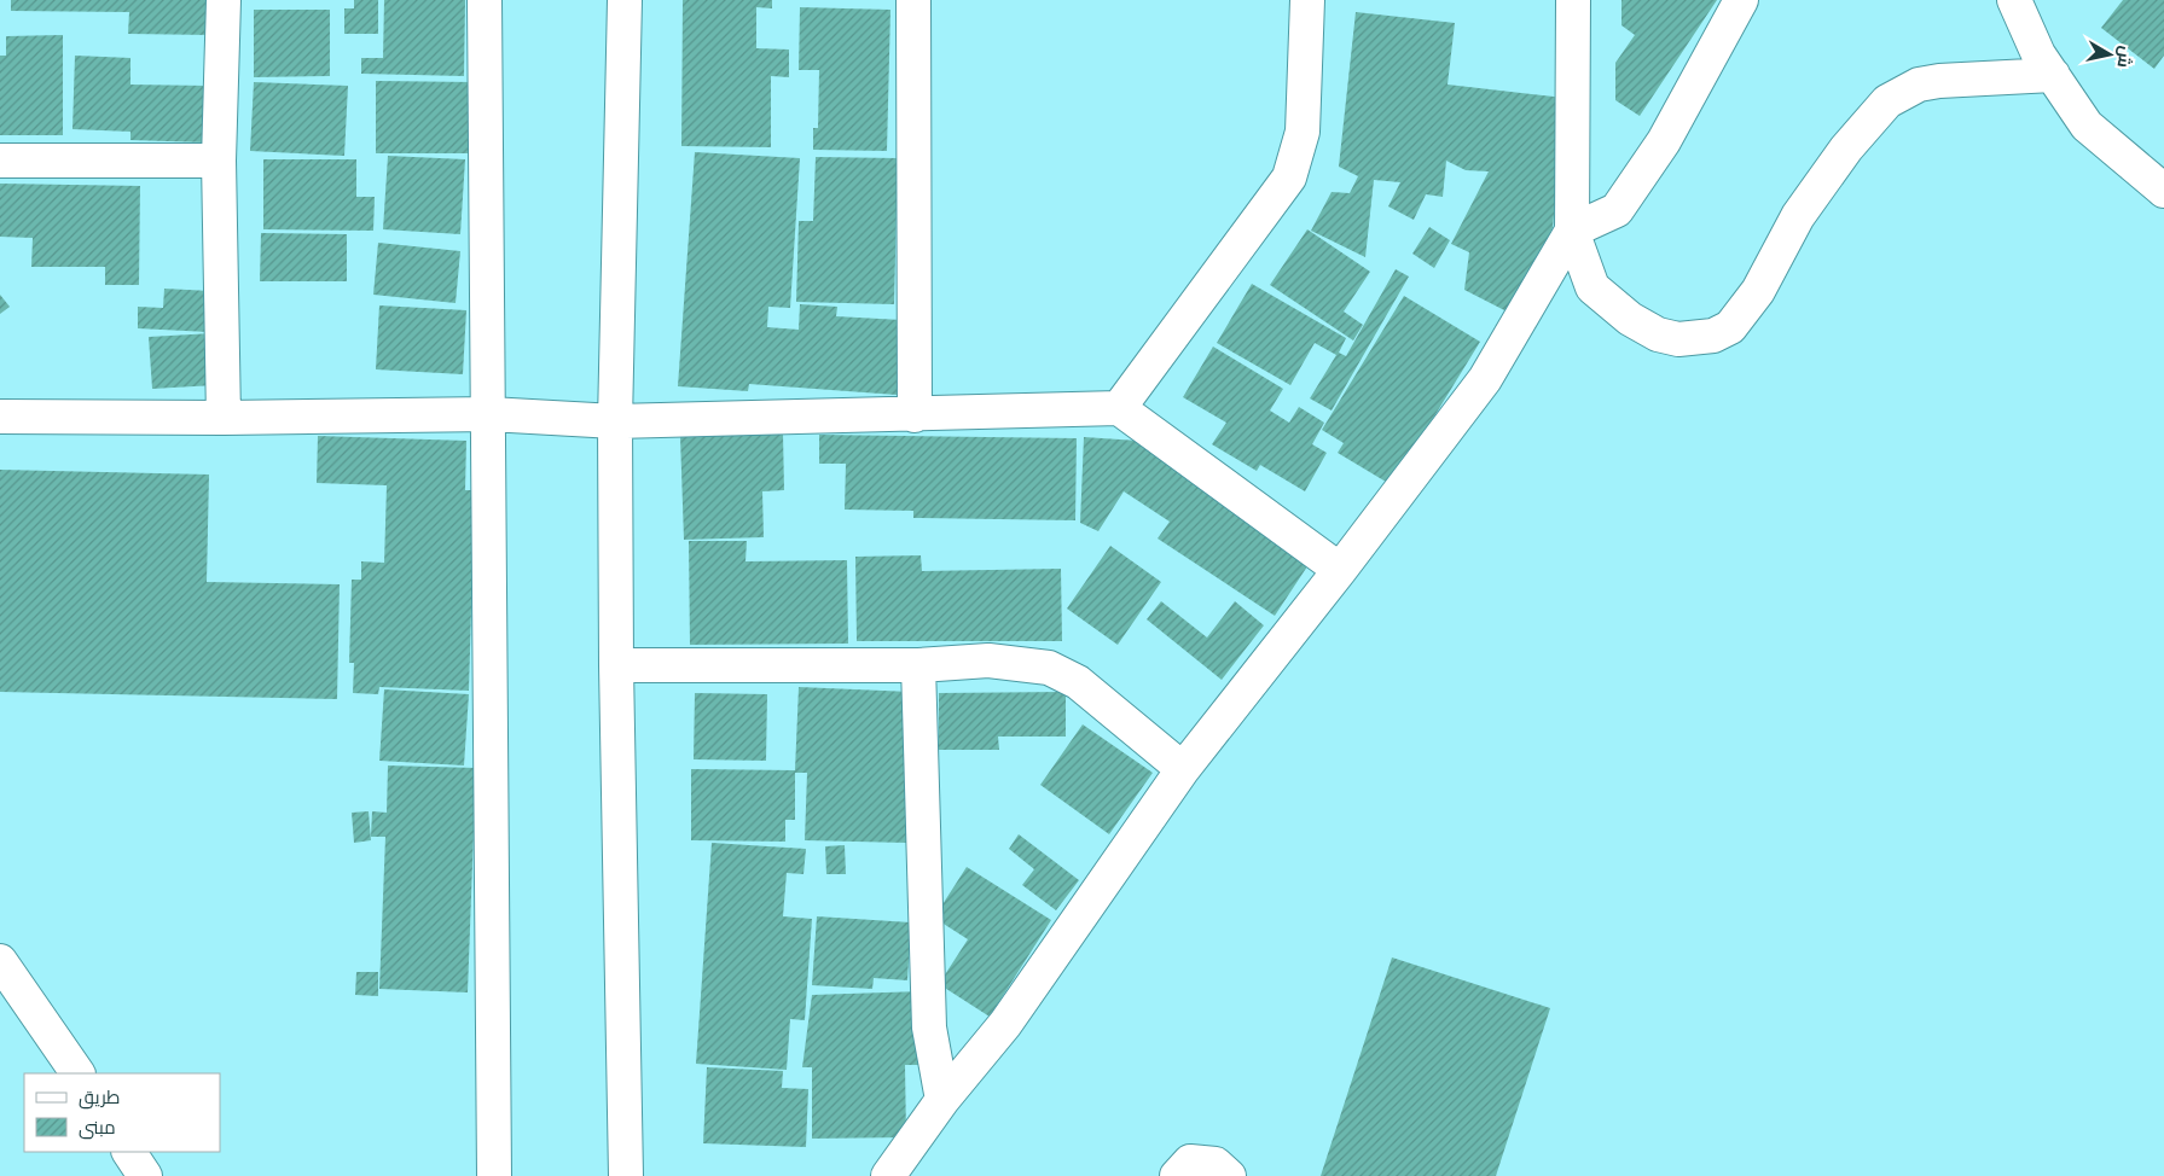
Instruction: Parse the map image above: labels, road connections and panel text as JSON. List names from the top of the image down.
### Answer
{
  "legend": ["طريق", "مبنى"],
  "north": "right"
}
